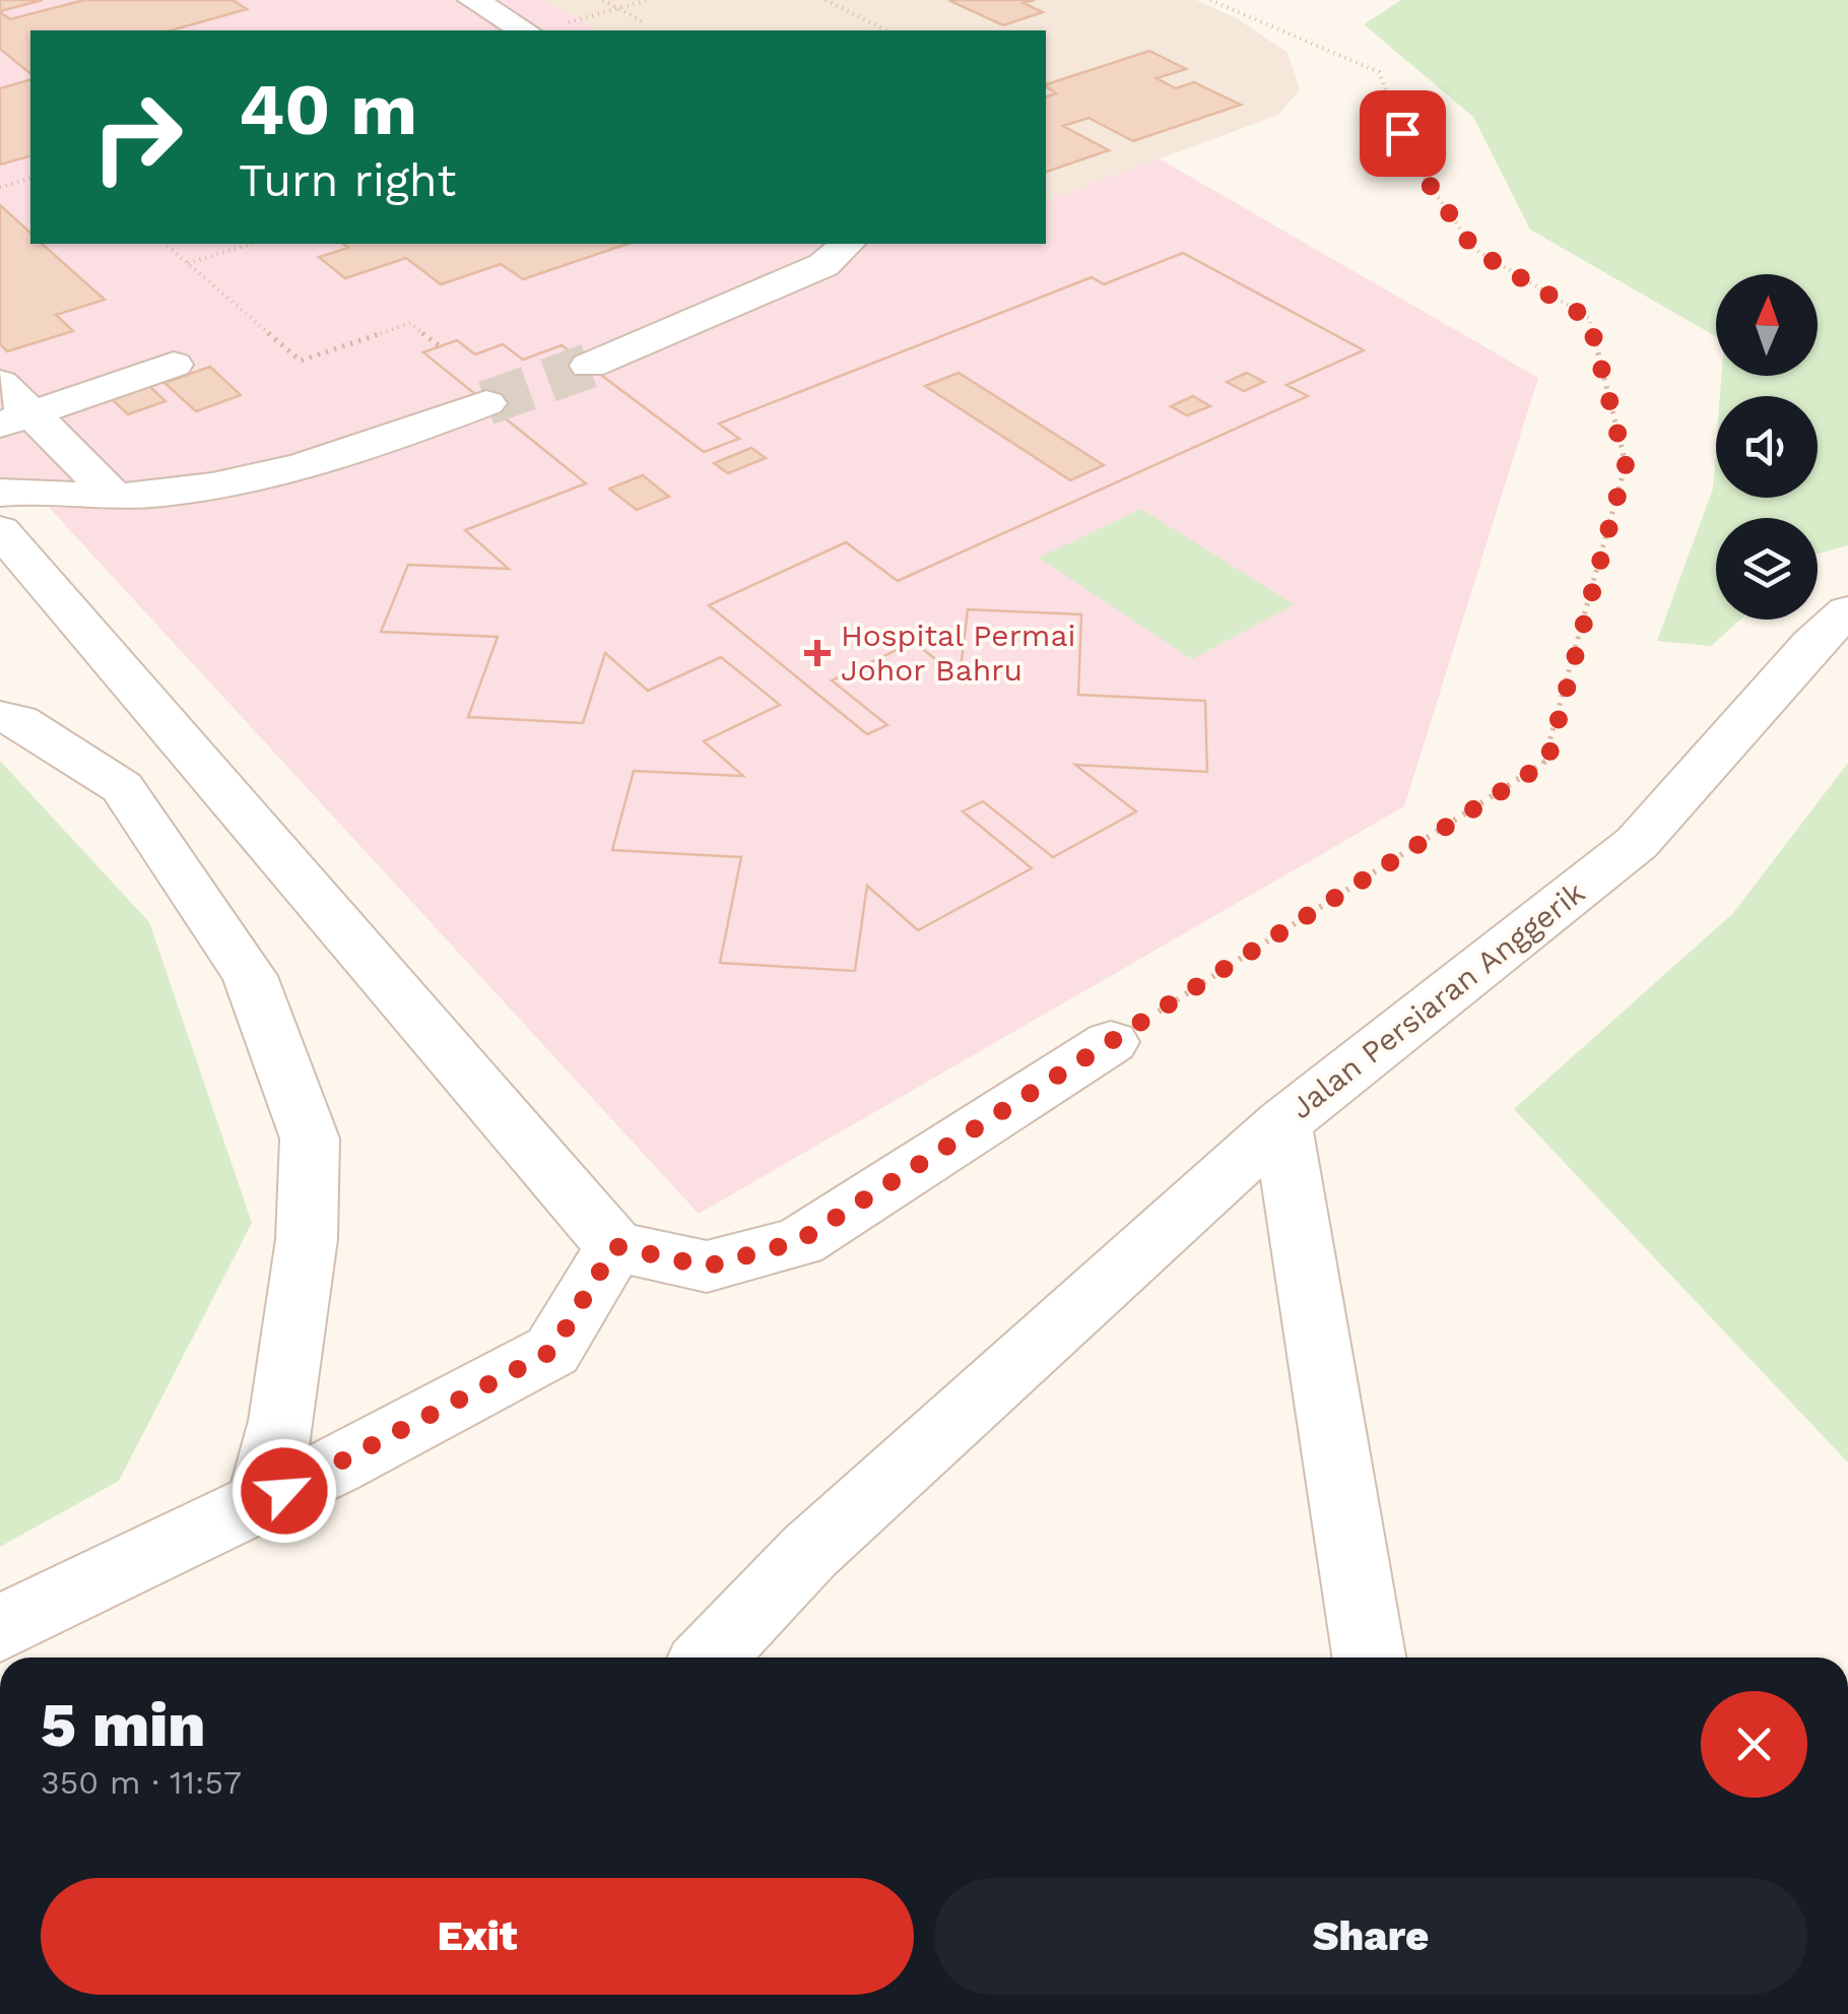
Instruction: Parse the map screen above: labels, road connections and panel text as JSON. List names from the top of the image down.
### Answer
{
  "streets": {
    "street": ["Jalan Persiaran Anggerik"]
  },
  "places": {
    "health": ["Hospital Permai Johor Bahru"]
  },
  "north": "top",
  "page": {
    "turn": ["40 m", "Turn right"],
    "heading": ["5 min", "350 m · 11:57"],
    "buttons": ["Exit", "Share"]
  }
}
